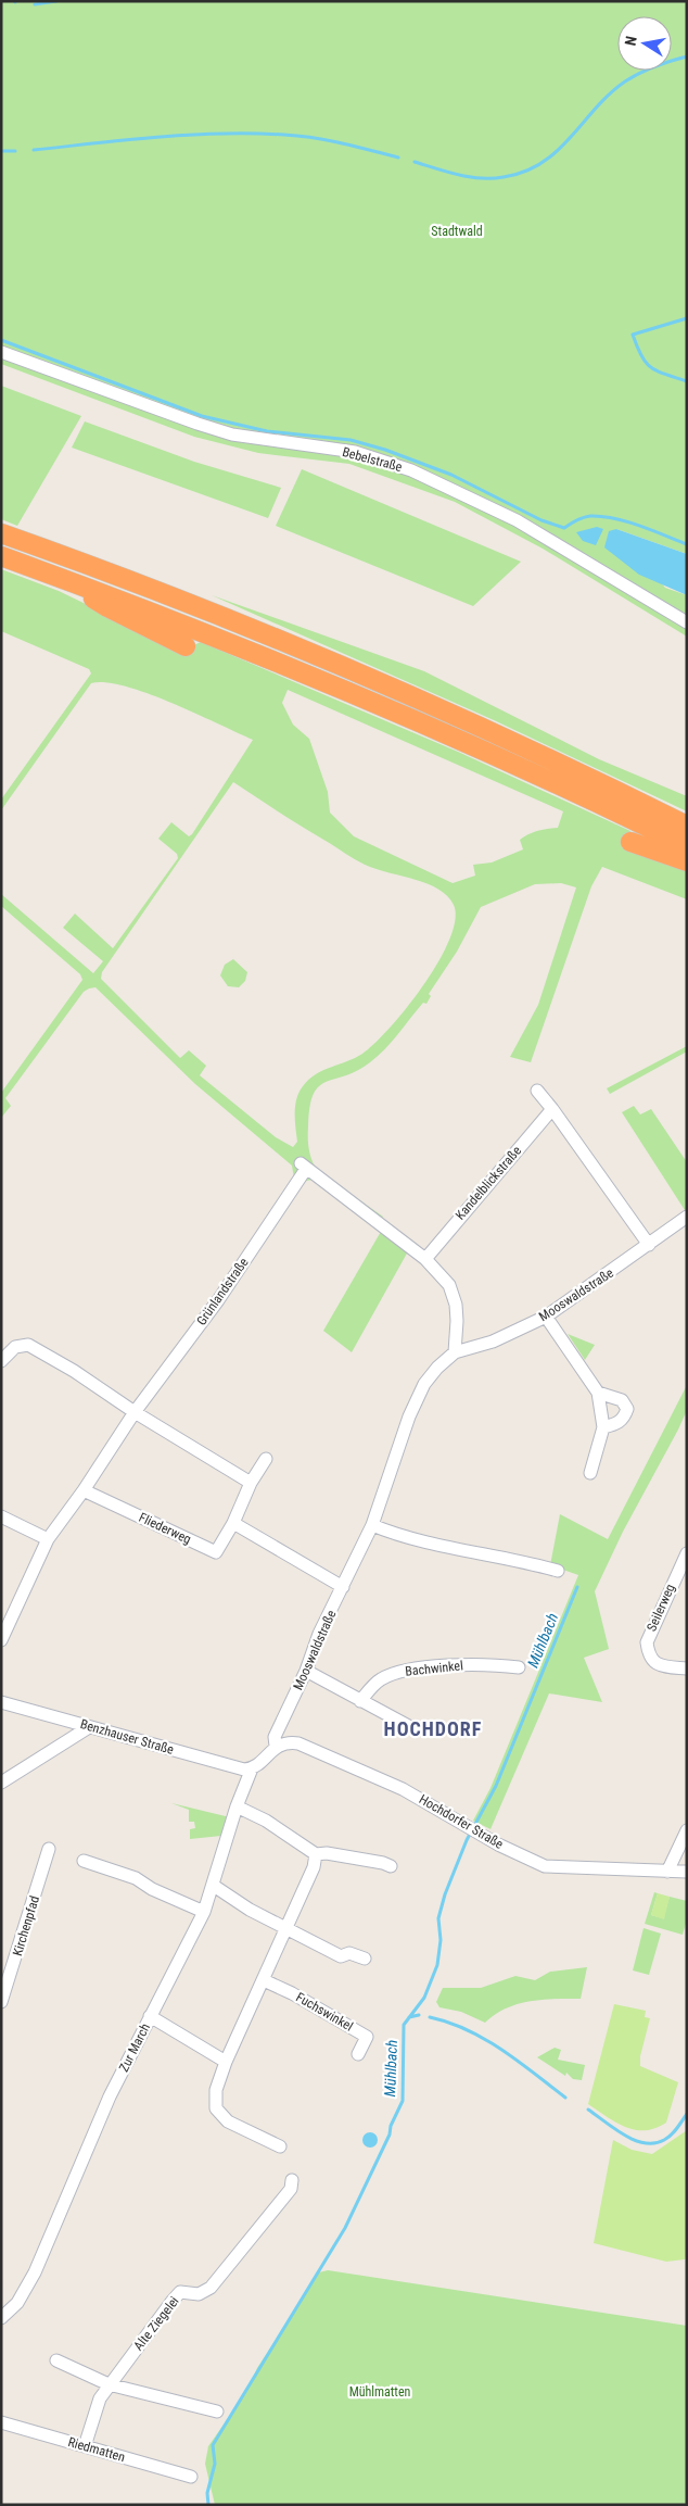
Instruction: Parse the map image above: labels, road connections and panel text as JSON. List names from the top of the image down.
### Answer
{
  "streets": {
    "street": [
      "Bebelstraße",
      "Kandelblickstraße",
      "Grünlandstraße",
      "Mooswaldstraße",
      "Fliederweg",
      "Seilerweg",
      "Bachwinkel",
      "Benzhauser Straße",
      "Hochdorfer Straße",
      "Kirchenpfad",
      "Fuchswinkel",
      "Zur March",
      "Alte Ziegelei",
      "Riedmatten"
    ]
  },
  "crossings": [
    ["Kandelblickstraße", "Grünlandstraße"],
    ["Grünlandstraße", "Fliederweg"],
    ["Mooswaldstraße", "Hochdorfer Straße"],
    ["Benzhauser Straße", "Zur March"],
    ["Alte Ziegelei", "Riedmatten"]
  ],
  "districts": ["HOCHDORF"],
  "water": ["Mühlbach"],
  "parks": ["Stadtwald", "Mühlmatten"],
  "north": "left"
}
